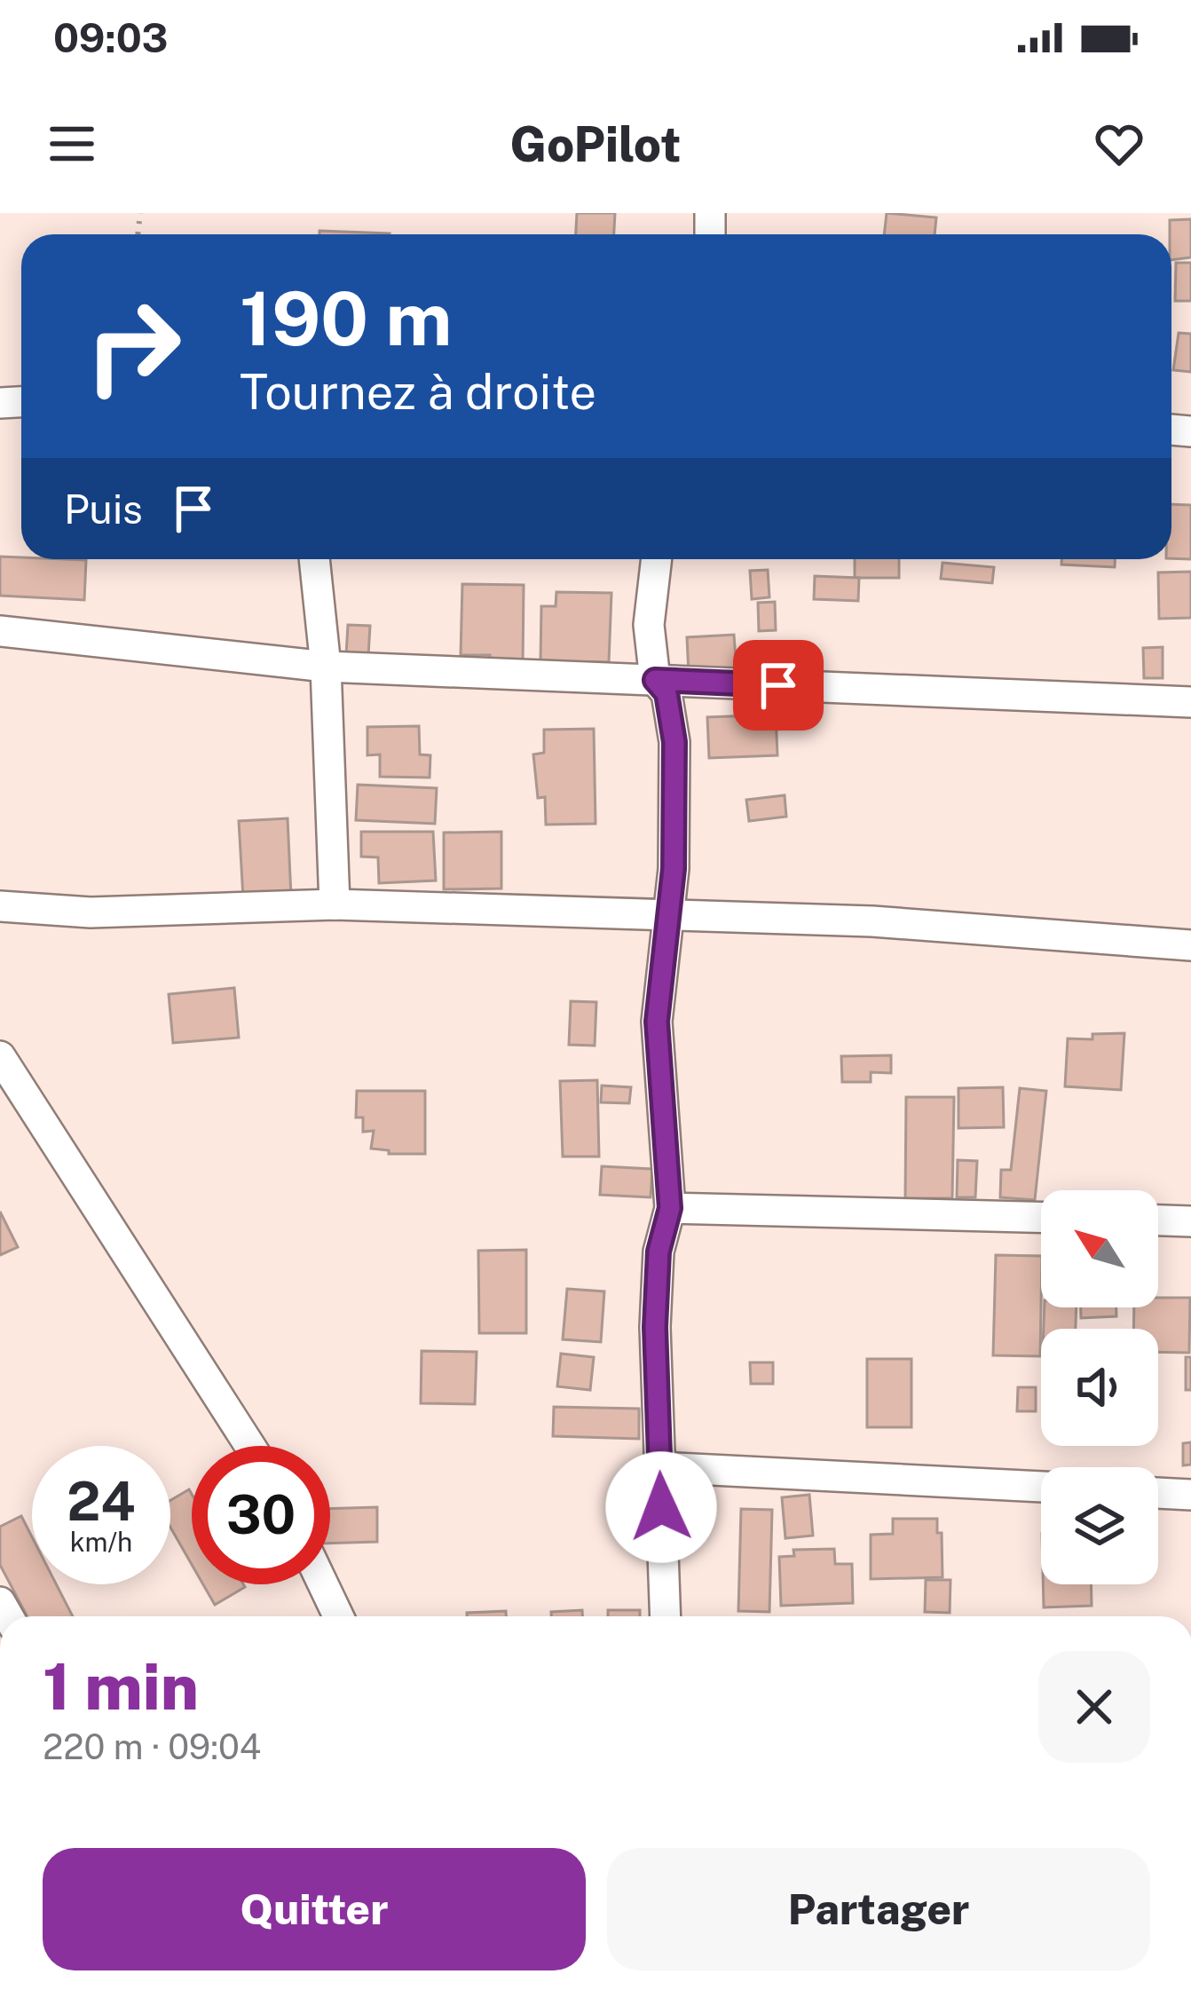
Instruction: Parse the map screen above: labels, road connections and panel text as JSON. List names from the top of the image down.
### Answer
{
  "north": "top left",
  "page": {
    "status": "09:03",
    "header": "GoPilot",
    "turn": ["190 m", "Tournez à droite"],
    "then": "Puis",
    "speed": "24 km/h",
    "limit": "30",
    "heading": ["1 min", "220 m · 09:04"],
    "buttons": ["Quitter", "Partager"]
  }
}
